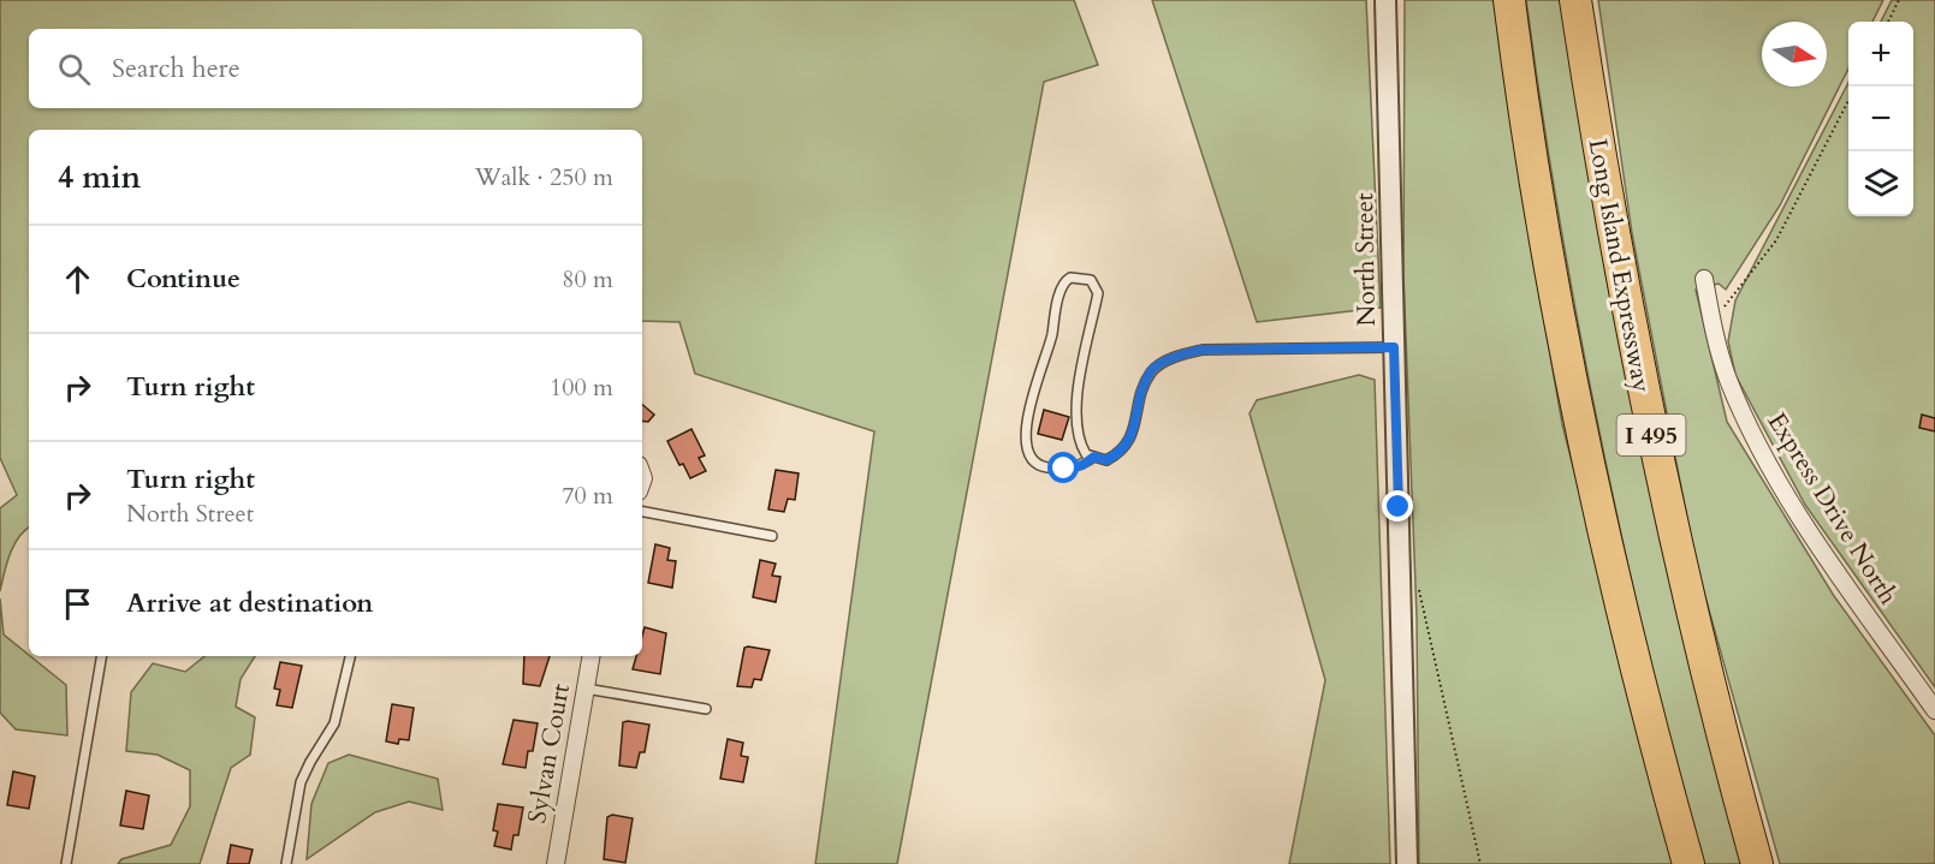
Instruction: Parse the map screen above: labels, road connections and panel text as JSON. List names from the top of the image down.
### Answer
{
  "streets": {
    "highway": ["Long Island Expressway", "I 495"],
    "street": ["North Street", "Express Drive North", "Sylvan Court"]
  },
  "north": "right",
  "page": {
    "map_buttons": ["+", "−"],
    "search": "Search here",
    "heading": ["4 min", "Walk · 250 m"],
    "list": [
      ["Continue", "80 m"],
      ["Turn right", "100 m"],
      ["Turn right", "North Street", "70 m"],
      "Arrive at destination"
    ]
  }
}
